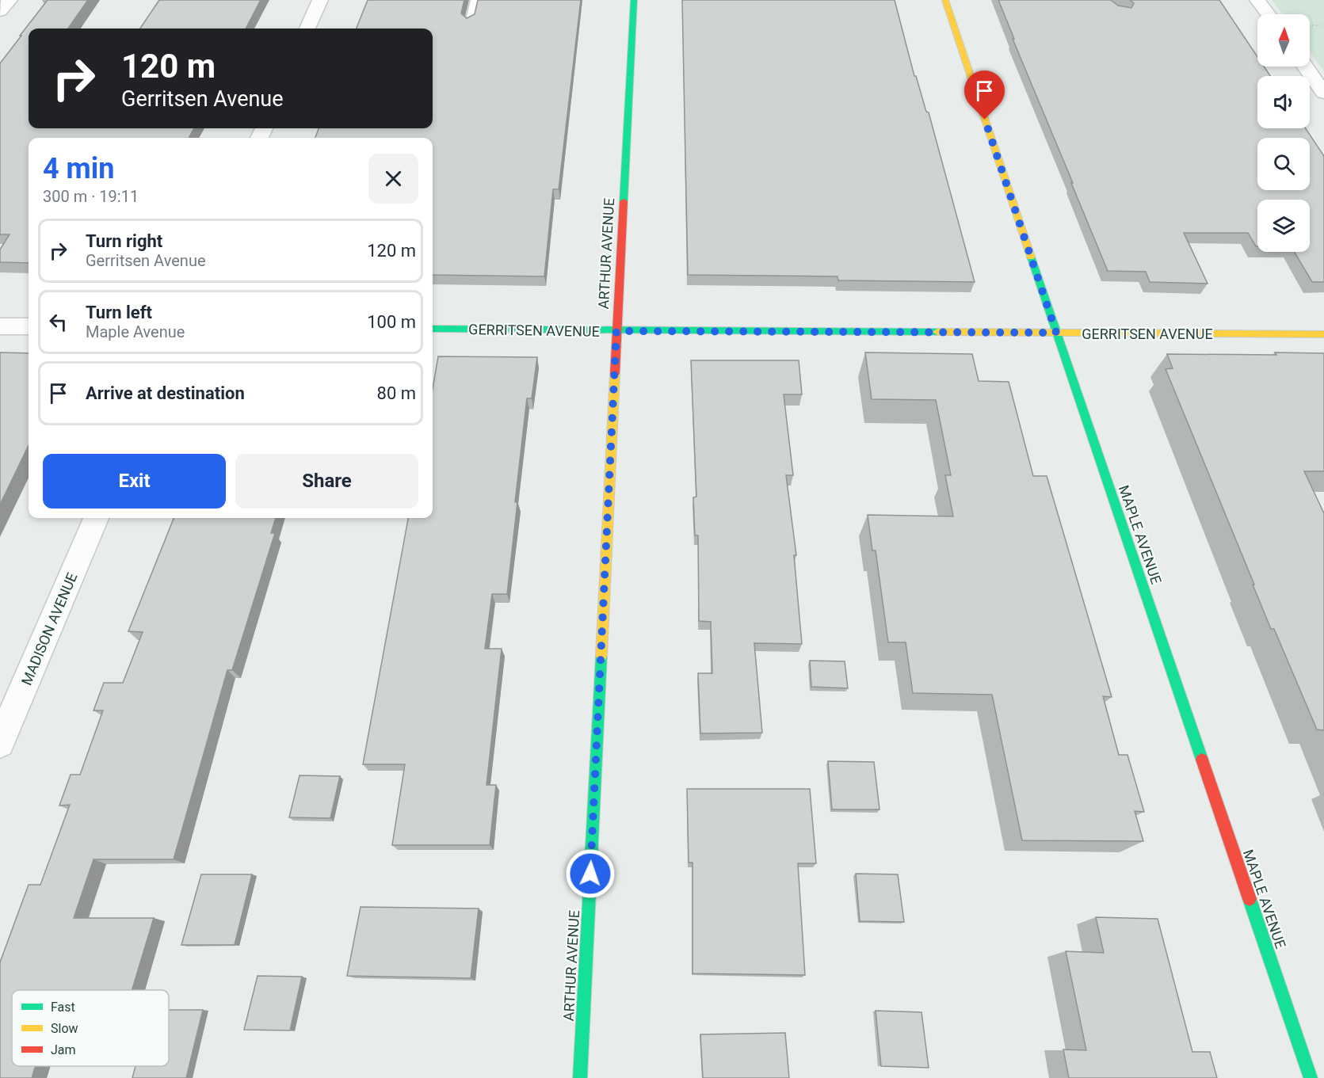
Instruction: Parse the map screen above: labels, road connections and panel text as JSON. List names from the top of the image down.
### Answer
{
  "streets": {
    "street": [
      "ARTHUR AVENUE",
      "GERRITSEN AVENUE",
      "MAPLE AVENUE",
      "MADISON AVENUE"
    ]
  },
  "crossings": [
    ["ARTHUR AVENUE", "GERRITSEN AVENUE"],
    ["GERRITSEN AVENUE", "MAPLE AVENUE"]
  ],
  "legend": ["Fast", "Slow", "Jam"],
  "north": "top",
  "page": {
    "turn": ["120 m", "Gerritsen Avenue"],
    "heading": ["4 min", "300 m · 19:11"],
    "list": [
      {
        "name": "Turn right",
        "note": "Gerritsen Avenue",
        "value": "120 m"
      },
      {
        "name": "Turn left",
        "note": "Maple Avenue",
        "value": "100 m"
      },
      {
        "name": "Arrive at destination",
        "value": "80 m"
      }
    ],
    "buttons": ["Exit", "Share"]
  }
}
